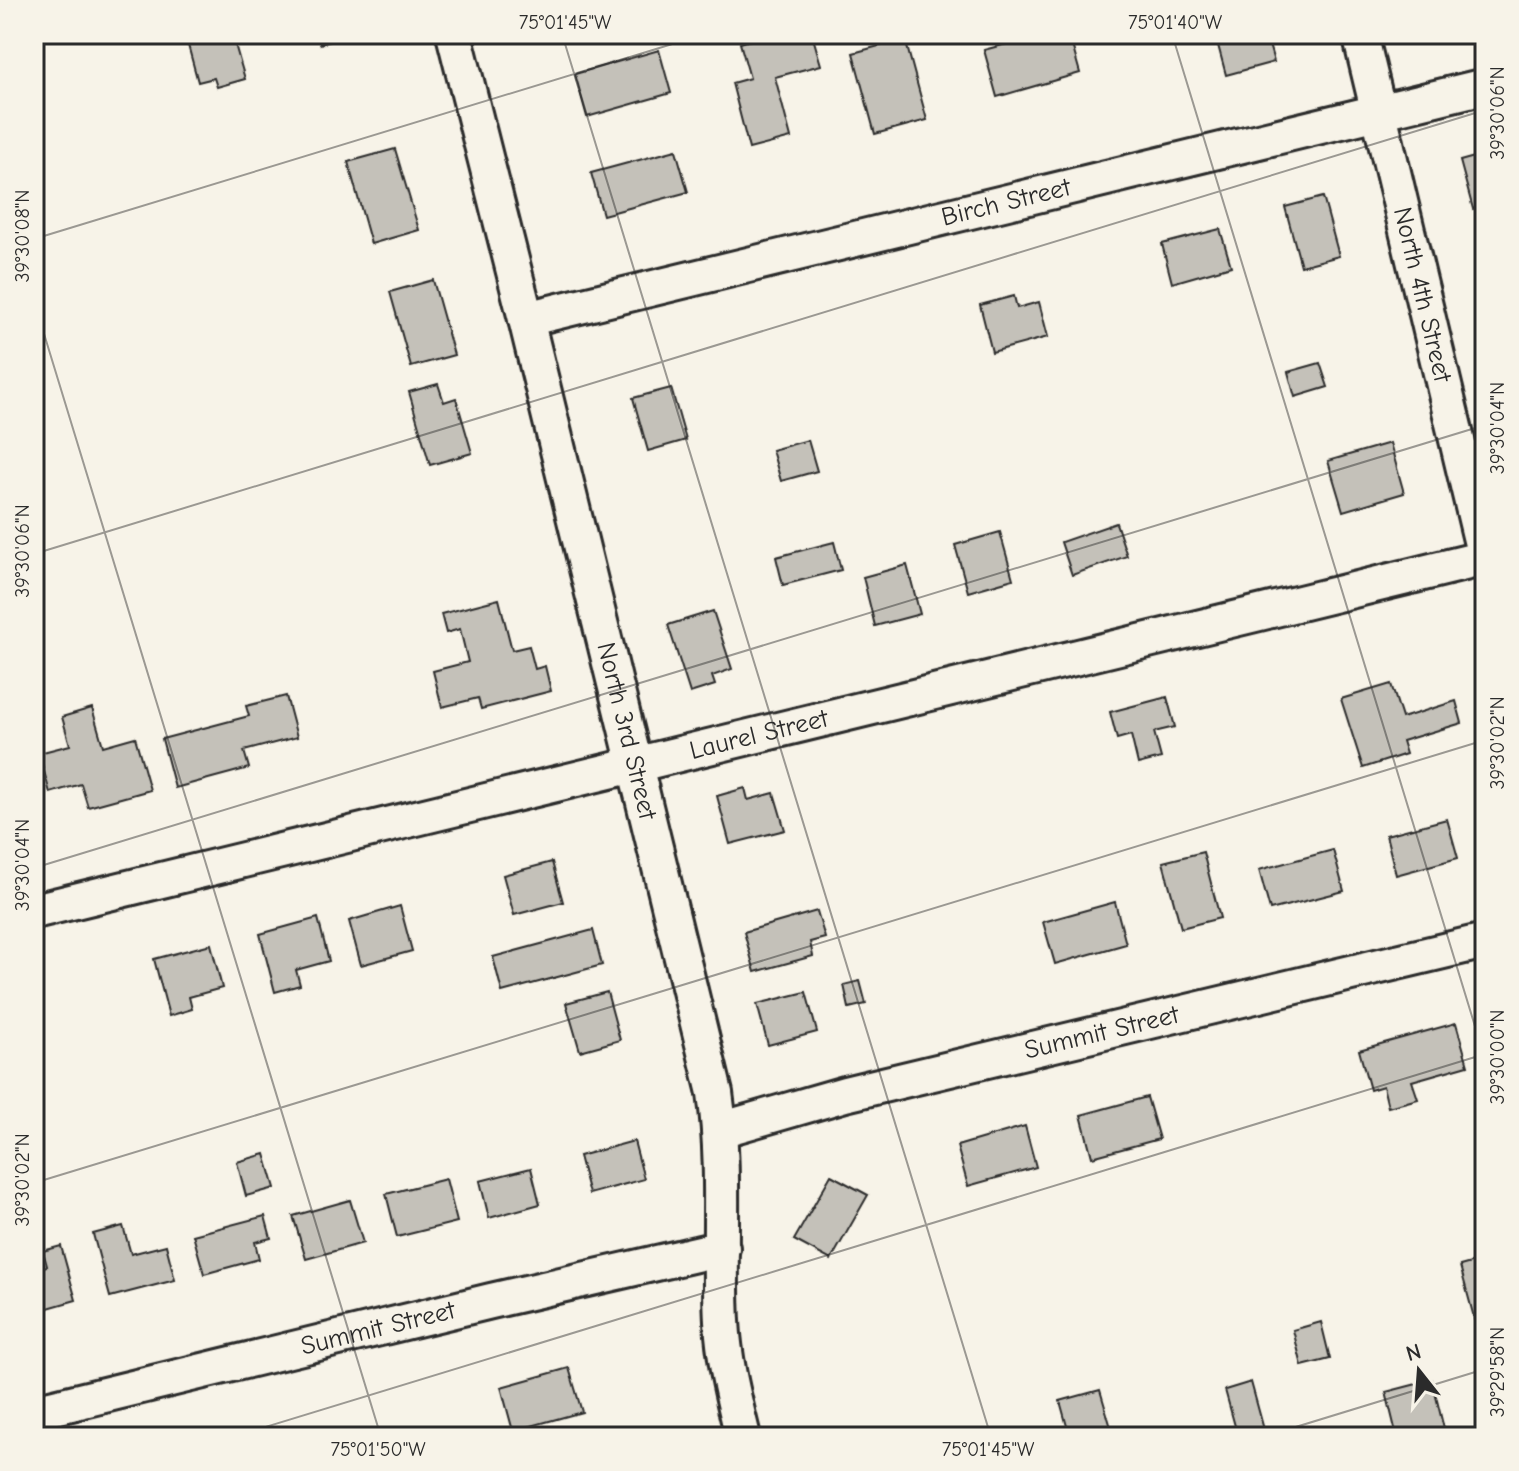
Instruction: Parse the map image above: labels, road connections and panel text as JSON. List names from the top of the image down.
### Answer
{
  "streets": {
    "street": [
      "Birch Street",
      "North 4th Street",
      "North 3rd Street",
      "Laurel Street",
      "Summit Street"
    ]
  },
  "crossings": [
    ["Birch Street", "North 4th Street"],
    ["Birch Street", "North 3rd Street"],
    ["North 4th Street", "Laurel Street"],
    ["North 3rd Street", "Laurel Street"],
    ["North 3rd Street", "Summit Street"]
  ],
  "north": "top",
  "coordinates": [
    "75°01'45\"W",
    "75°01'40\"W",
    "39°30'06\"N",
    "39°30'08\"N",
    "39°30'04\"N",
    "39°30'02\"N",
    "39°30'00\"N",
    "39°29'58\"N",
    "75°01'50\"W"
  ]
}
